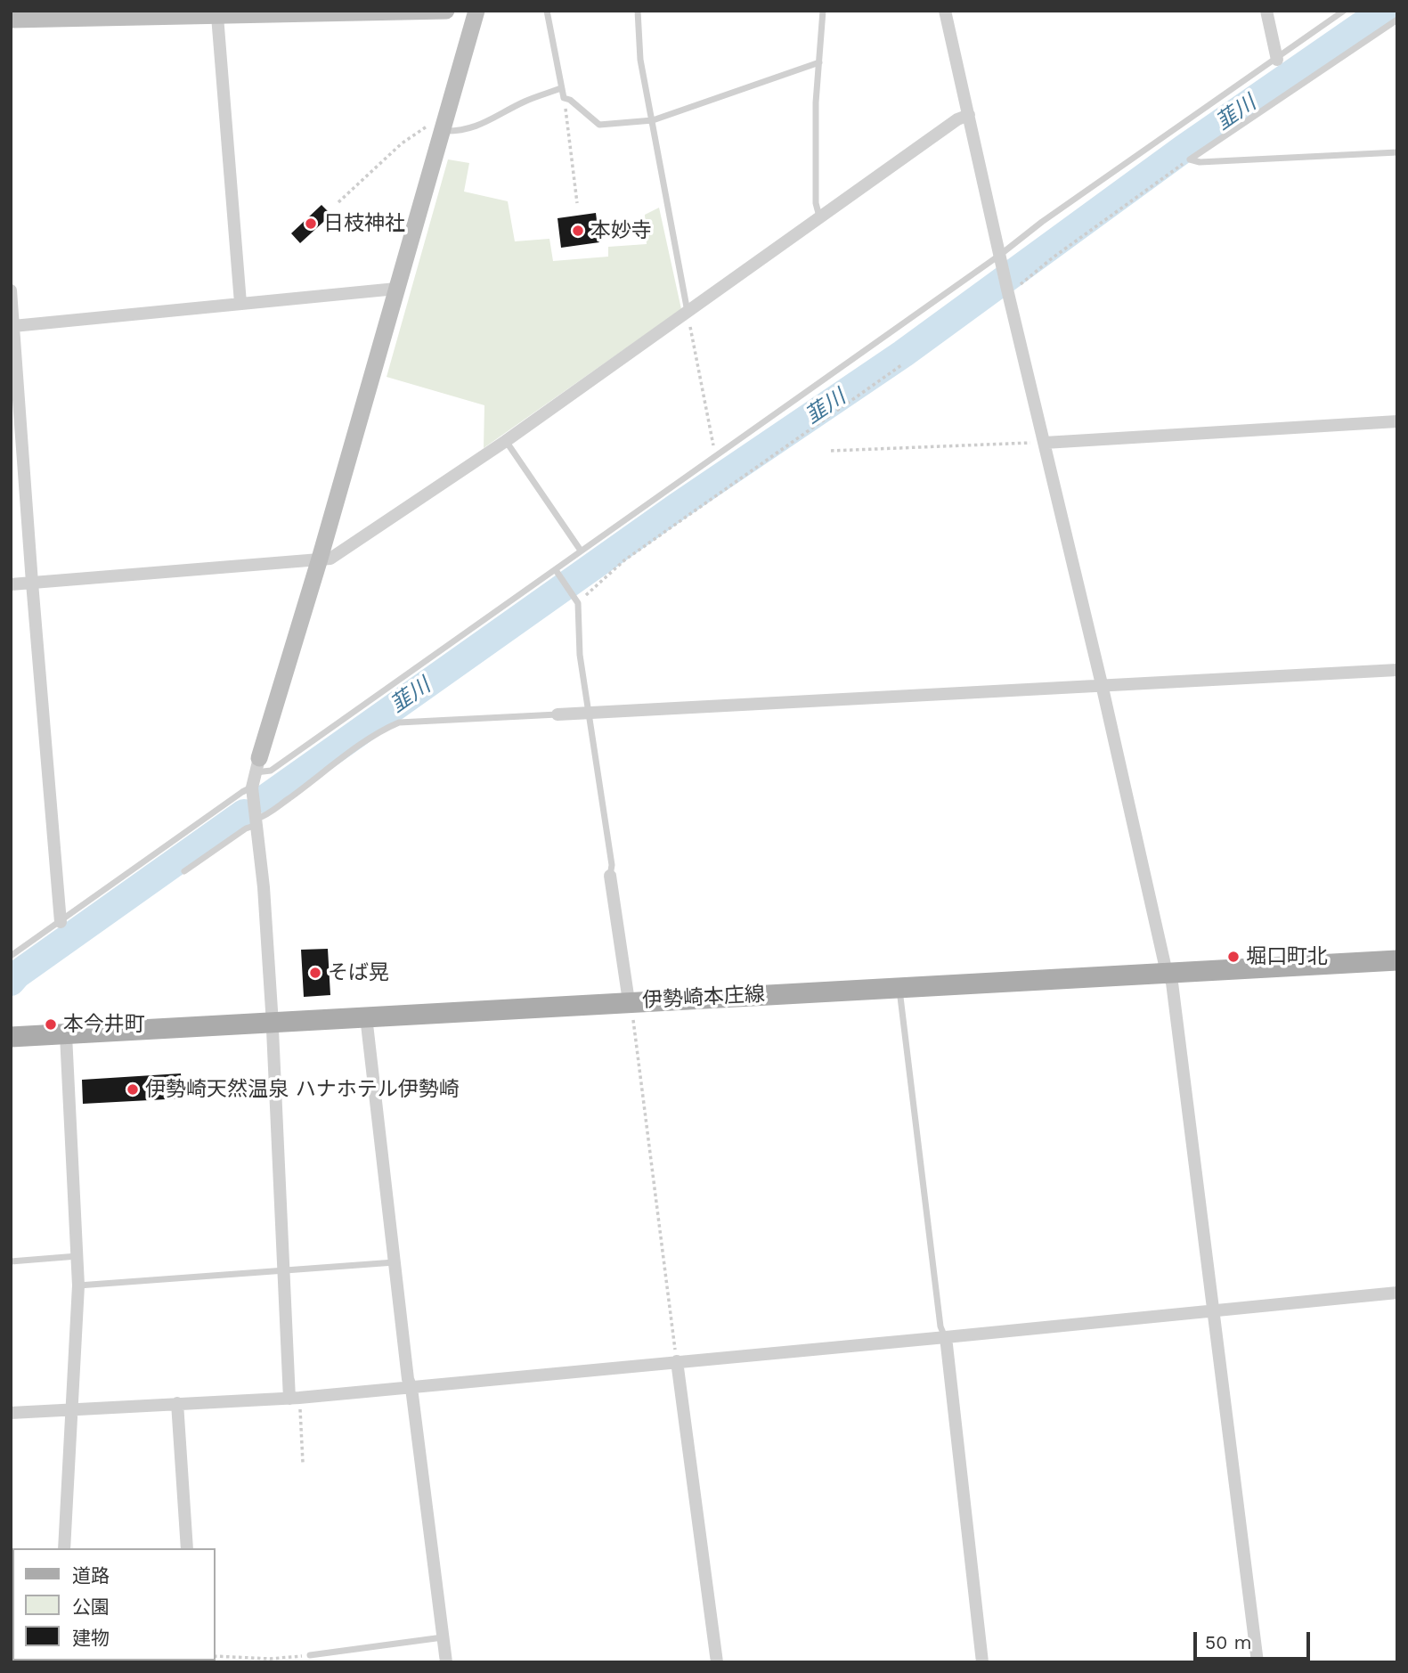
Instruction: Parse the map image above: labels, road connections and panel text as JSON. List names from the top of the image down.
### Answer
{
  "streets": {
    "main road": ["伊勢崎本庄線"]
  },
  "water": ["韮川"],
  "places": [
    "日枝神社",
    "本妙寺",
    "堀口町北",
    "そば晃",
    "本今井町",
    "伊勢崎天然温泉 ハナホテル伊勢崎"
  ],
  "legend": ["道路", "公園", "建物"],
  "scale_bar": "50 m"
}
